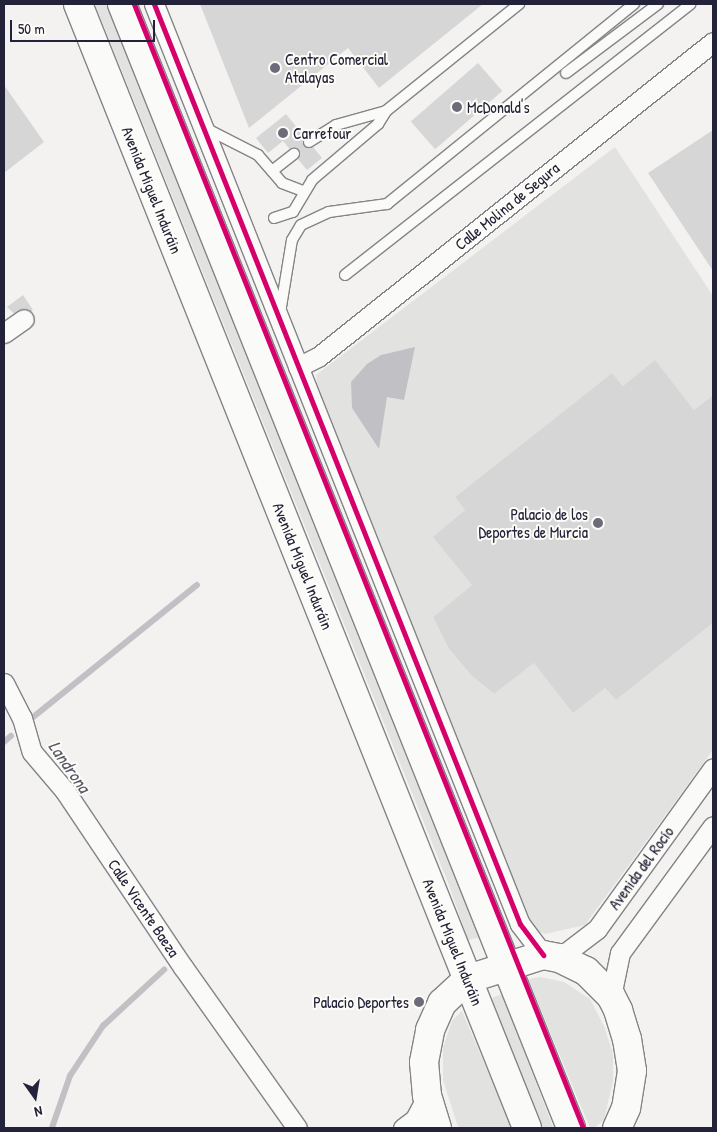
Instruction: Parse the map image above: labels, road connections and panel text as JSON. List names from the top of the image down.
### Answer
{
  "streets": {
    "main road": ["Avenida Miguel Induráin"],
    "street": ["Calle Molina de Segura", "Avenida del Rocío", "Calle Vicente Baeza"]
  },
  "water": ["Landrona"],
  "places": [
    "Centro Comercial Atalayas",
    "McDonald's",
    "Carrefour",
    "Palacio de los Deportes de Murcia",
    "Palacio Deportes"
  ],
  "scale_bar": "50 m",
  "north": "bottom"
}
